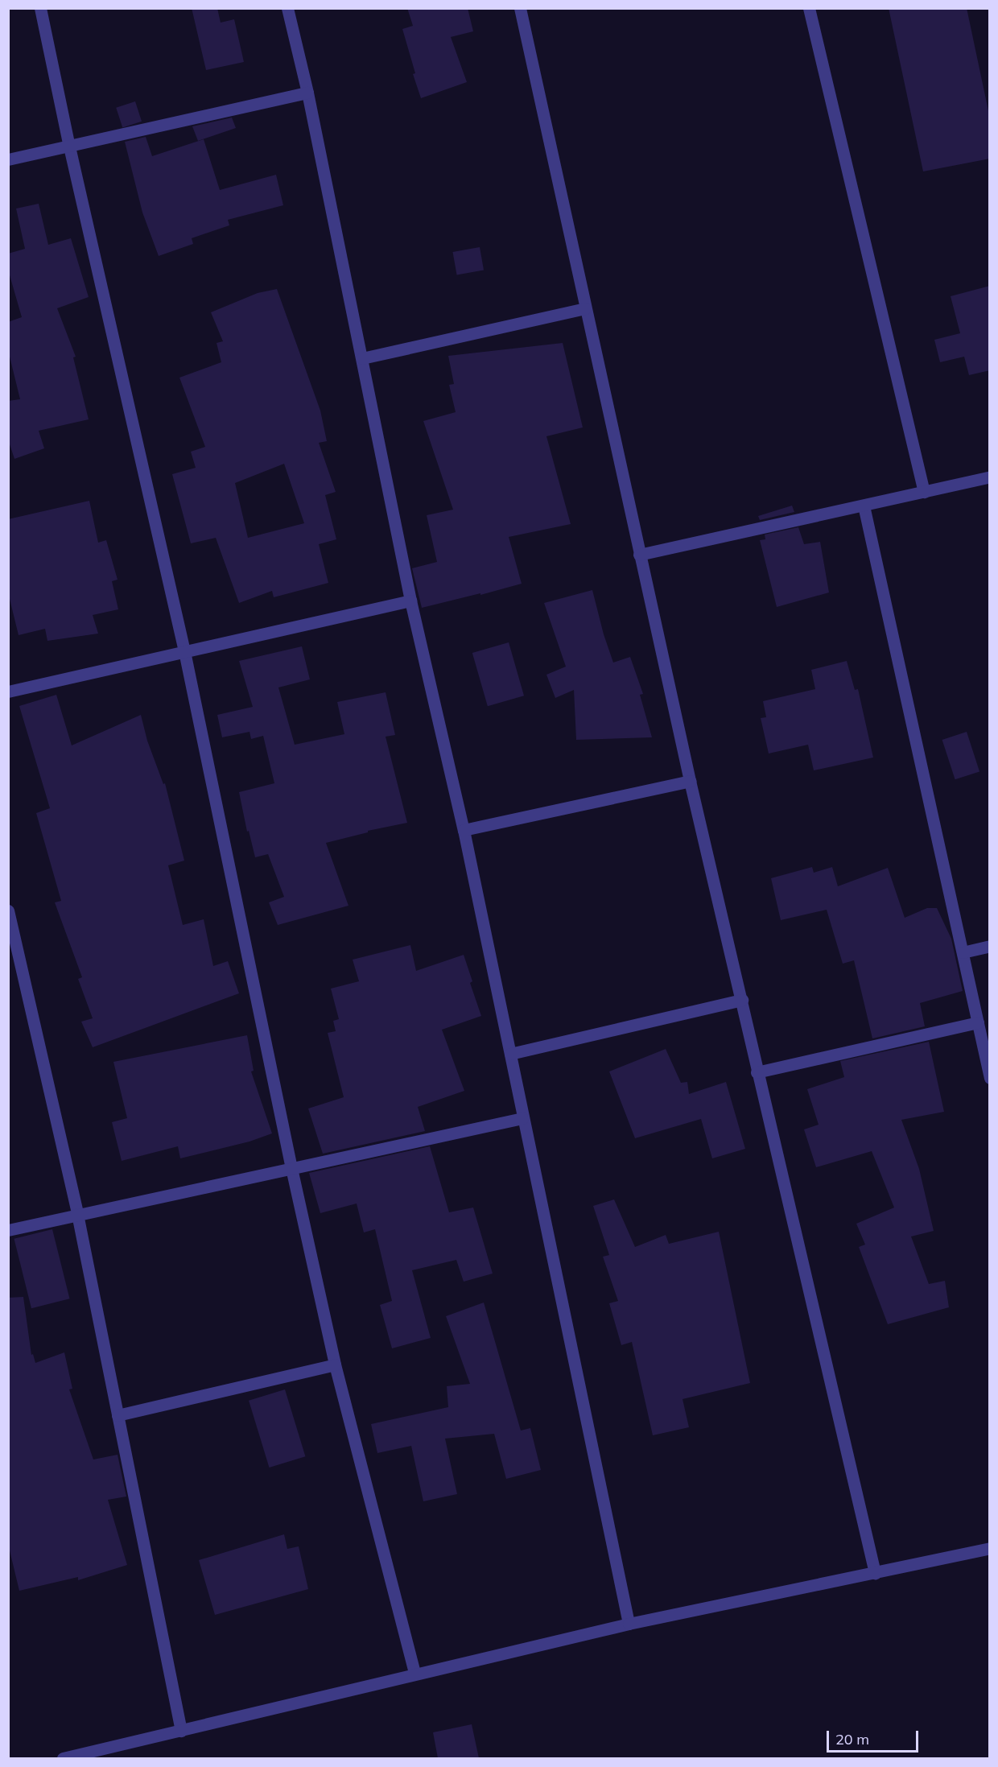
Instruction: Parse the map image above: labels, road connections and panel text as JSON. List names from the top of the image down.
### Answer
{
  "scale_bar": "20 m"
}
